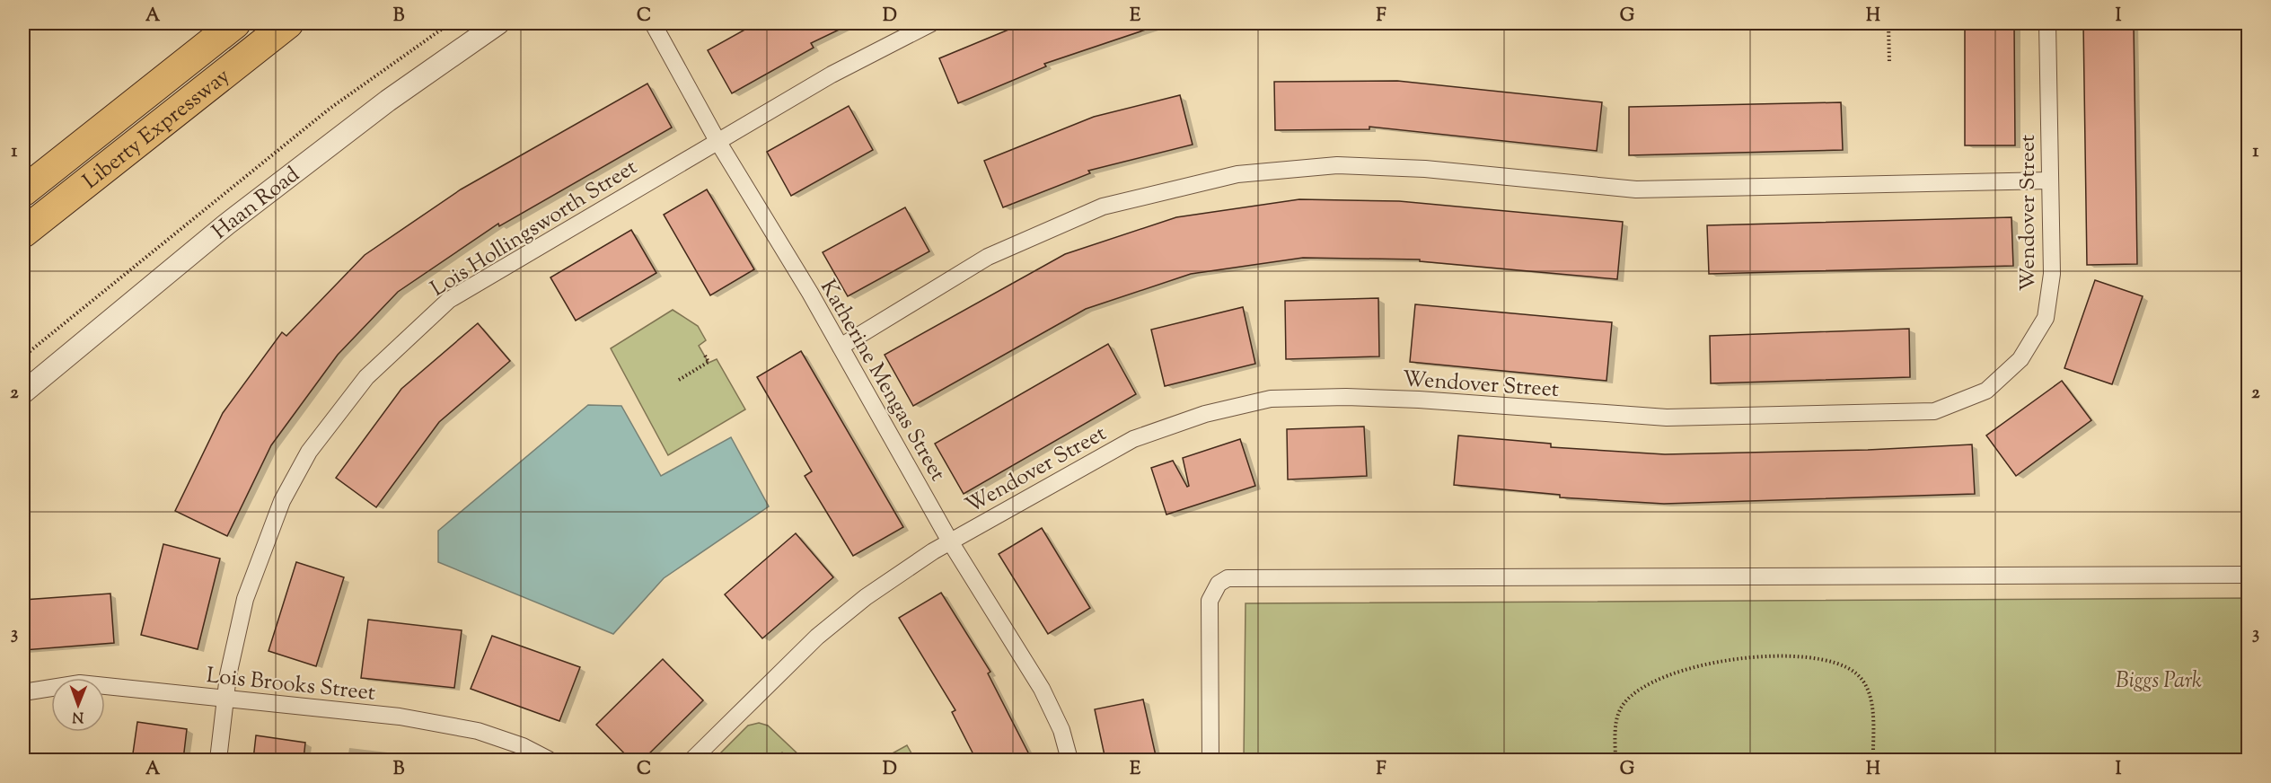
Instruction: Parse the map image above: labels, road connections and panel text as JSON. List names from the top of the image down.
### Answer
{
  "streets": {
    "highway": ["Liberty Expressway"],
    "street": [
      "Haan Road",
      "Wendover Street",
      "Lois Hollingsworth Street",
      "Katherine Mengas Street",
      "Lois Brooks Street"
    ]
  },
  "crossings": [
    ["Wendover Street", "Katherine Mengas Street"],
    ["Lois Hollingsworth Street", "Katherine Mengas Street"],
    ["Lois Hollingsworth Street", "Lois Brooks Street"]
  ],
  "parks": ["Biggs Park"],
  "north": "bottom",
  "grid": {
    "columns": [
      "A",
      "B",
      "C",
      "D",
      "E",
      "F",
      "G",
      "H",
      "I"
    ],
    "rows": ["1", "2", "3"]
  }
}
